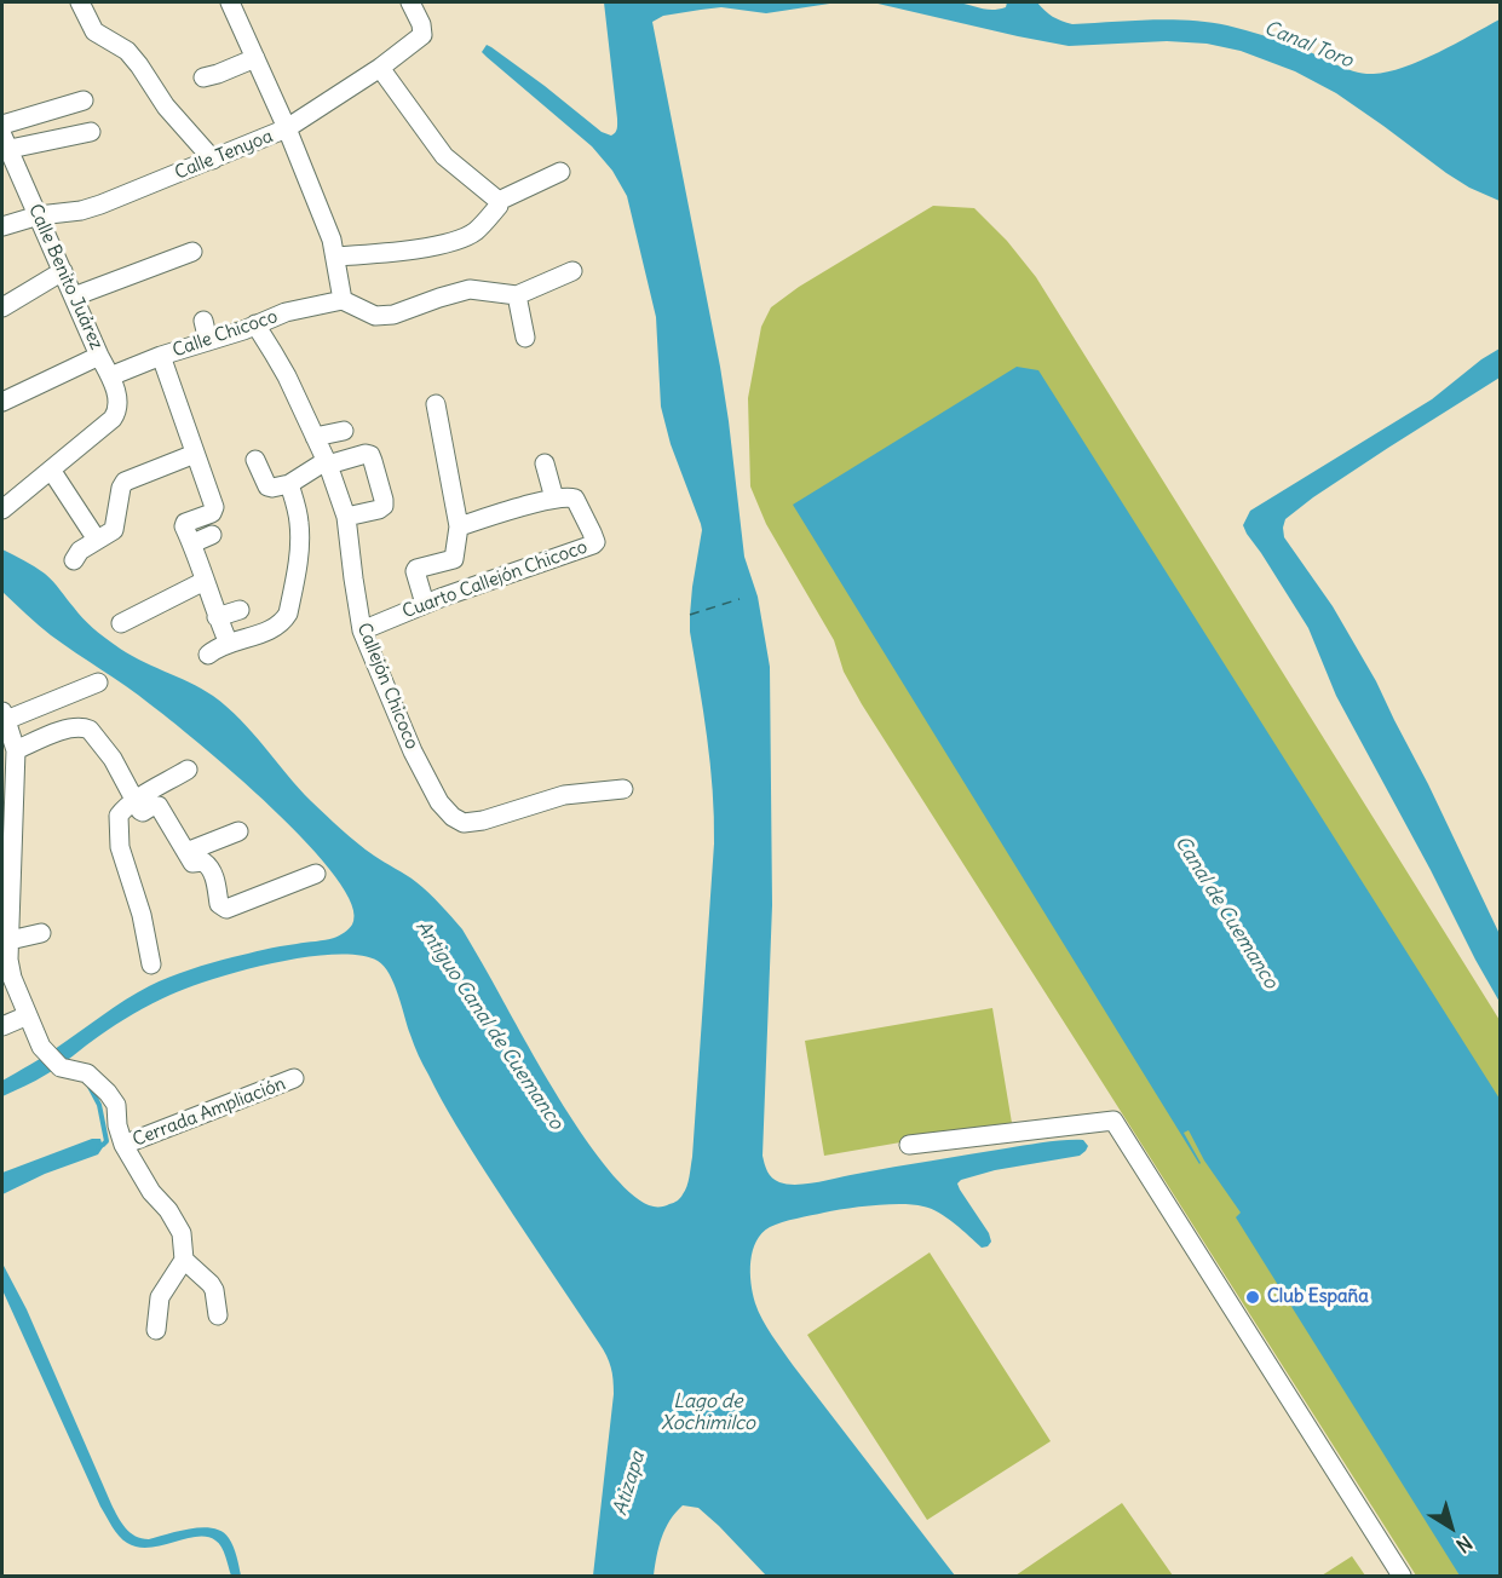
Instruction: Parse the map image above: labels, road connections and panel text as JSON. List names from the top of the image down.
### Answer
{
  "streets": {
    "street": [
      "Calle Tenyoa",
      "Calle Benito Juárez",
      "Calle Chicoco",
      "Cuarto Callejón Chicoco",
      "Callejón Chicoco",
      "Cerrada Ampliación"
    ]
  },
  "crossings": [
    ["Calle Tenyoa", "Calle Benito Juárez"],
    ["Calle Benito Juárez", "Calle Chicoco"],
    ["Calle Chicoco", "Callejón Chicoco"],
    ["Cuarto Callejón Chicoco", "Callejón Chicoco"]
  ],
  "water": [
    "Canal Toro",
    "Canal de Cuemanco",
    "Antiguo Canal de Cuemanco",
    "Lago de Xochimilco",
    "Atizapa"
  ],
  "places": ["Club España"],
  "north": "bottom right"
}
